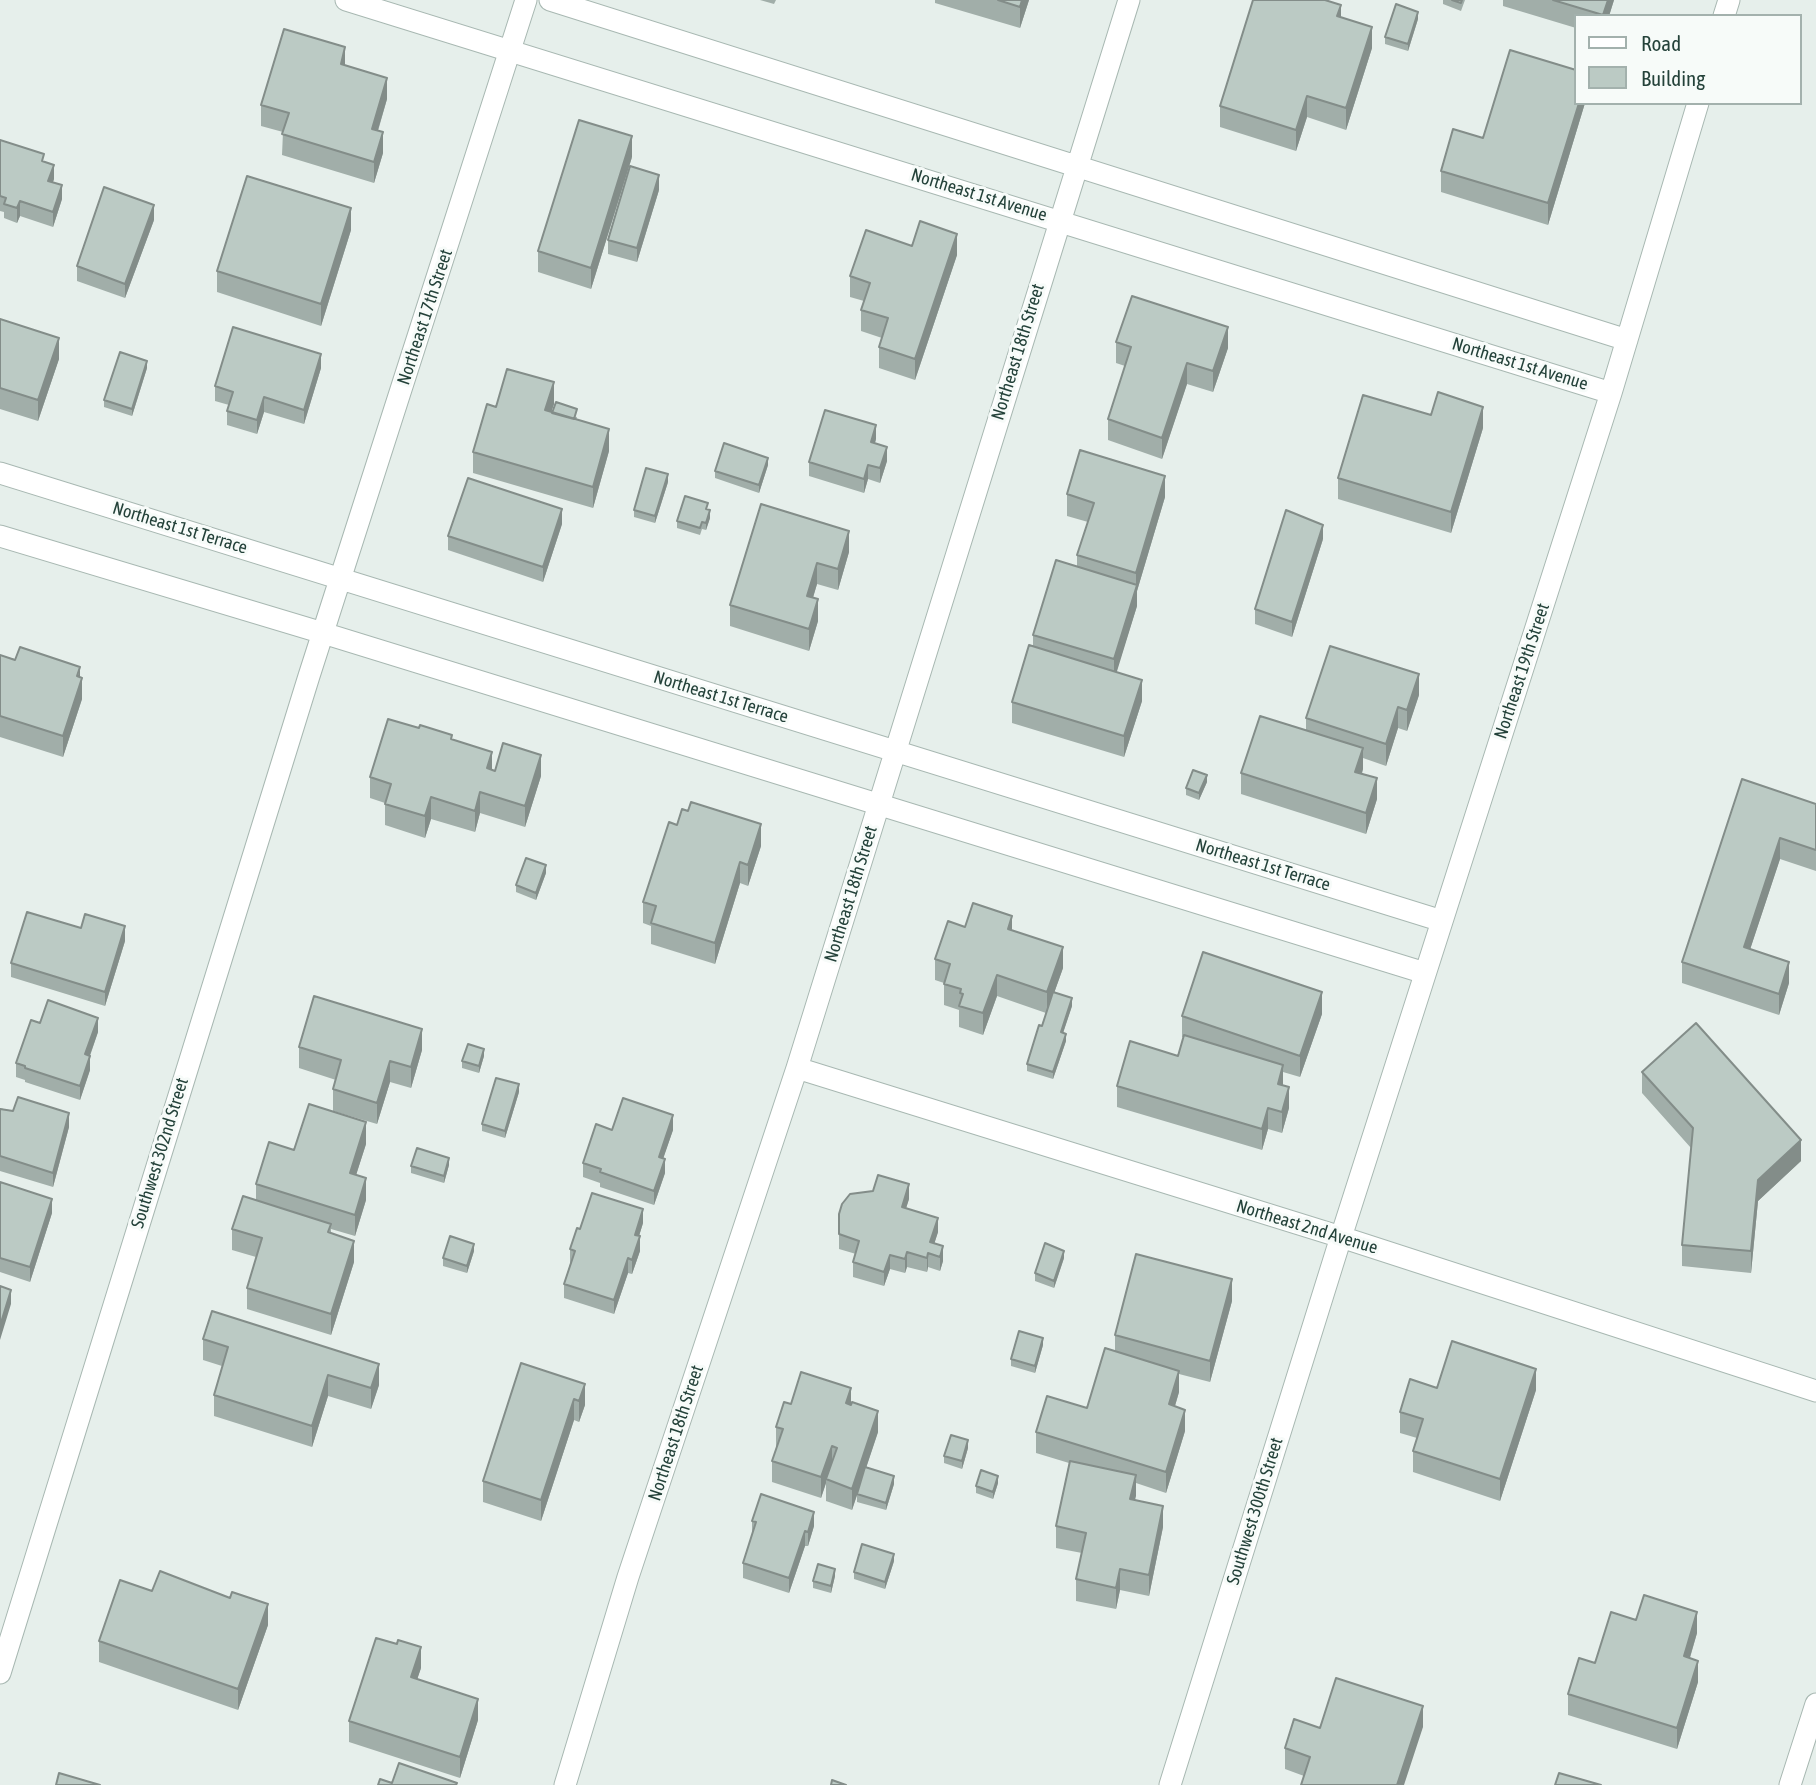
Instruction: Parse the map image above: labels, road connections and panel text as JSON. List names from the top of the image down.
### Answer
{
  "streets": {
    "street": [
      "Northeast 1st Avenue",
      "Northeast 17th Street",
      "Northeast 18th Street",
      "Northeast 1st Terrace",
      "Northeast 19th Street",
      "Southwest 302nd Street",
      "Northeast 2nd Avenue",
      "Southwest 300th Street"
    ]
  },
  "crossings": [
    ["Northeast 1st Avenue", "Northeast 17th Street"],
    ["Northeast 1st Avenue", "Northeast 18th Street"],
    ["Northeast 1st Avenue", "Northeast 19th Street"],
    ["Northeast 17th Street", "Northeast 1st Terrace"],
    ["Northeast 17th Street", "Southwest 302nd Street"],
    ["Northeast 18th Street", "Northeast 1st Terrace"],
    ["Northeast 18th Street", "Northeast 2nd Avenue"],
    ["Northeast 1st Terrace", "Northeast 19th Street"],
    ["Northeast 19th Street", "Northeast 2nd Avenue"],
    ["Northeast 19th Street", "Southwest 300th Street"],
    ["Northeast 2nd Avenue", "Southwest 300th Street"]
  ],
  "legend": ["Road", "Building"]
}
